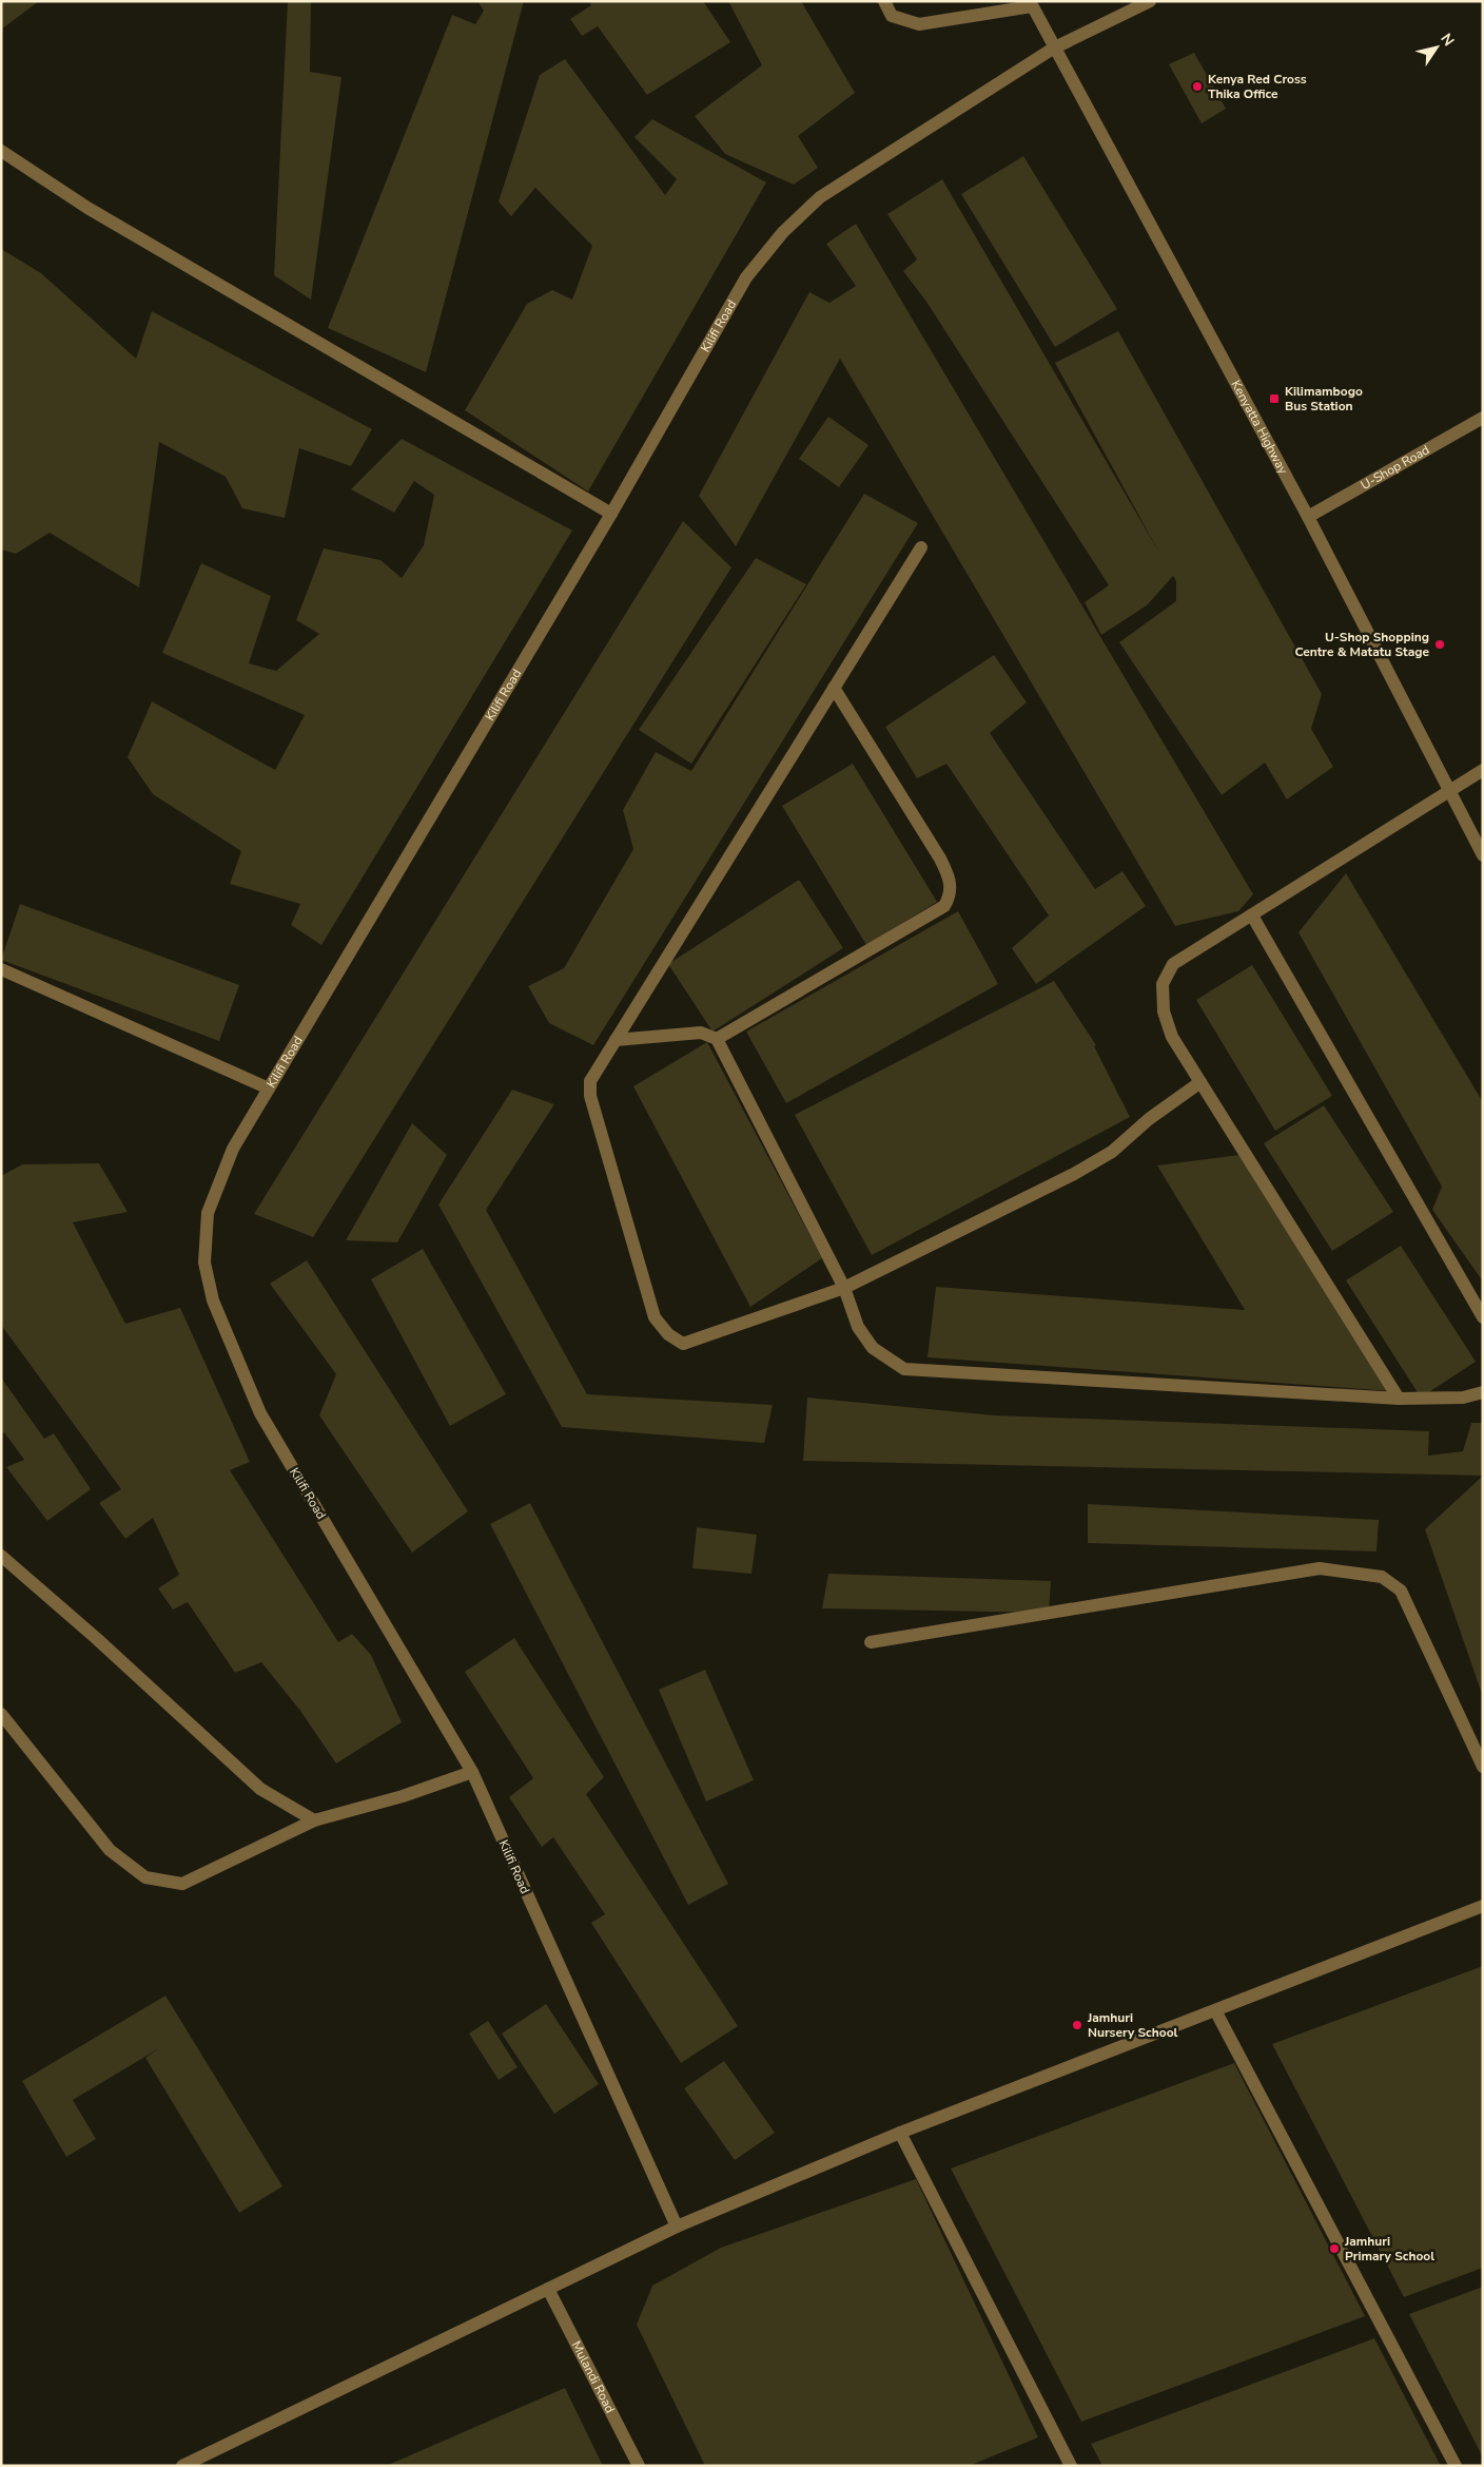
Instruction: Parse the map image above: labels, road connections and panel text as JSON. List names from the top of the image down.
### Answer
{
  "streets": {
    "street": [
      "Kilifi Road",
      "Kenyatta Highway",
      "U-Shop Road",
      "Mulandi Road"
    ]
  },
  "crossings": [
    ["Kilifi Road", "Kenyatta Highway"],
    ["Kenyatta Highway", "U-Shop Road"]
  ],
  "places": {
    "other": [
      "Kenya Red Cross Thika Office",
      "U-Shop Shopping Centre & Matatu Stage",
      "Jamhuri Nursery School",
      "Jamhuri Primary School"
    ],
    "transit": ["Kilimambogo Bus Station"]
  },
  "north": "top right"
}
